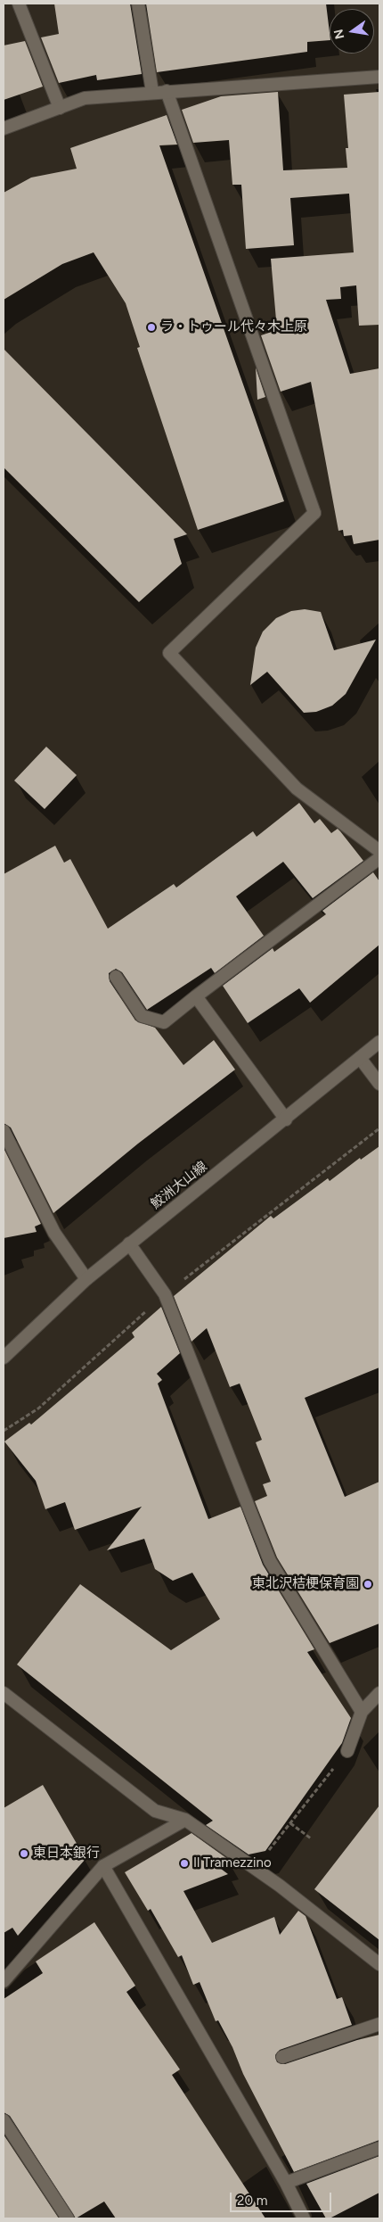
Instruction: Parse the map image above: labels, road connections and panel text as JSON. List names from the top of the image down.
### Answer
{
  "streets": {
    "street": ["鮫洲大山線"]
  },
  "places": [
    "ラ・トゥール代々木上原",
    "東北沢桔梗保育園",
    "東日本銀行",
    "Il Tramezzino"
  ],
  "scale_bar": "20 m",
  "north": "left"
}
